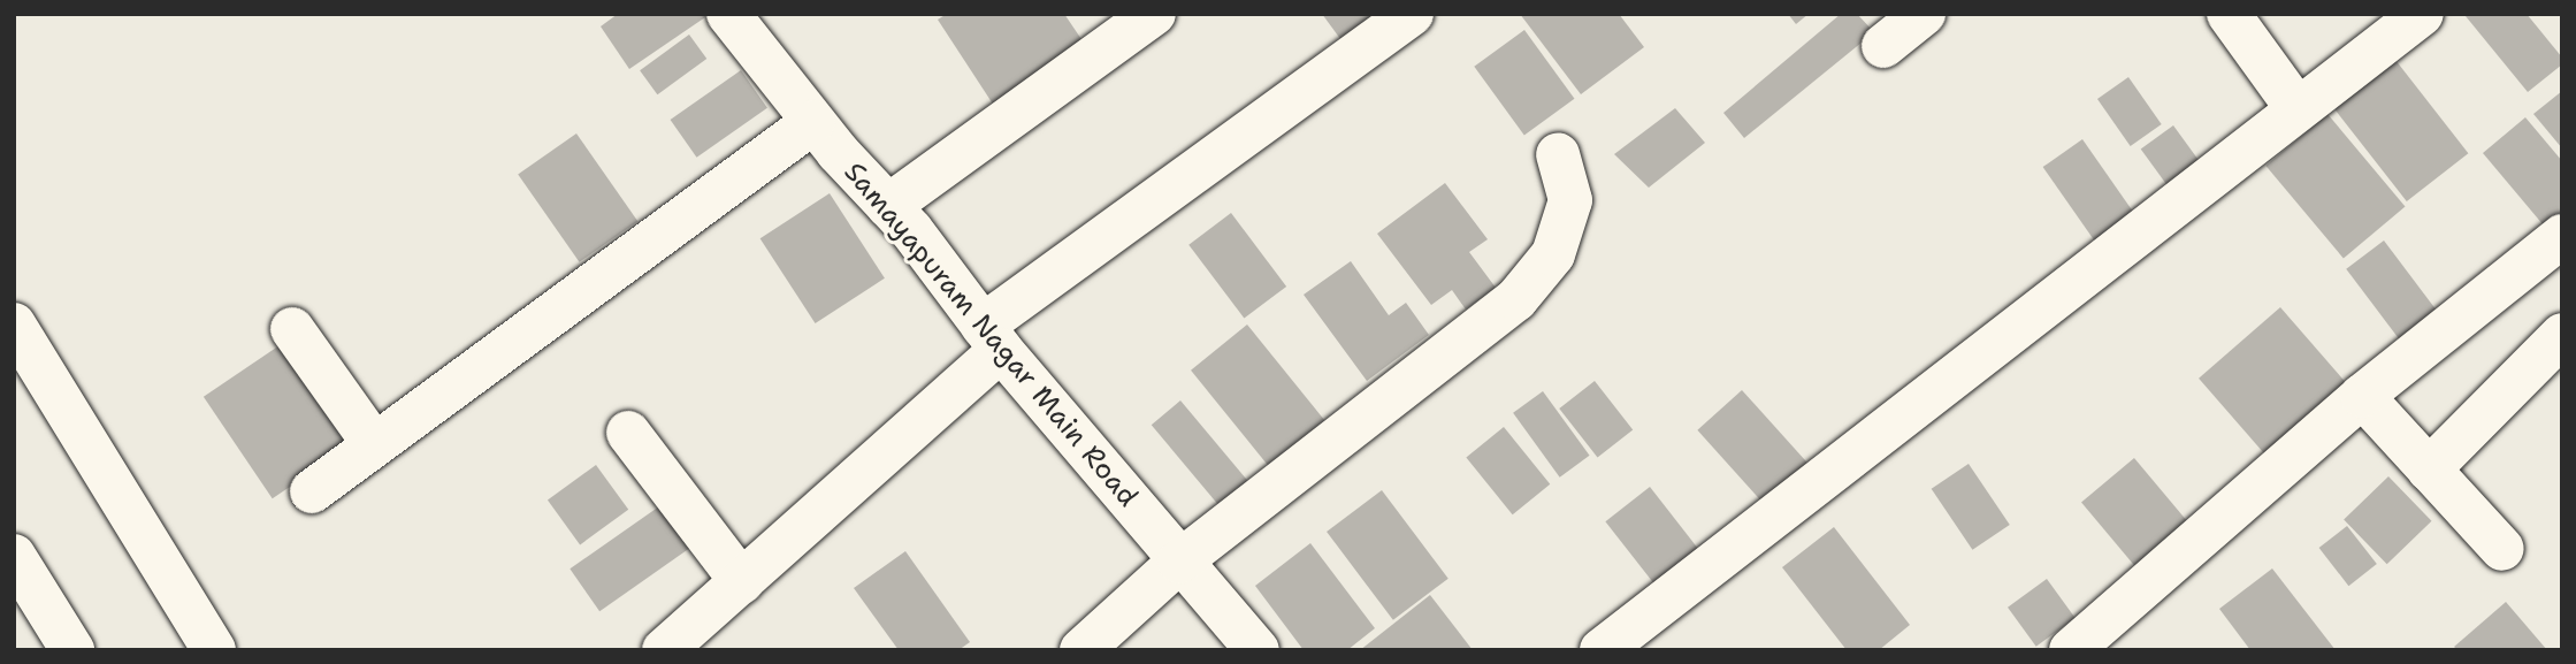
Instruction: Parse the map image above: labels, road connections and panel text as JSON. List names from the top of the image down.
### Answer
{
  "streets": {
    "main road": ["Samayapuram Nagar Main Road"]
  }
}
